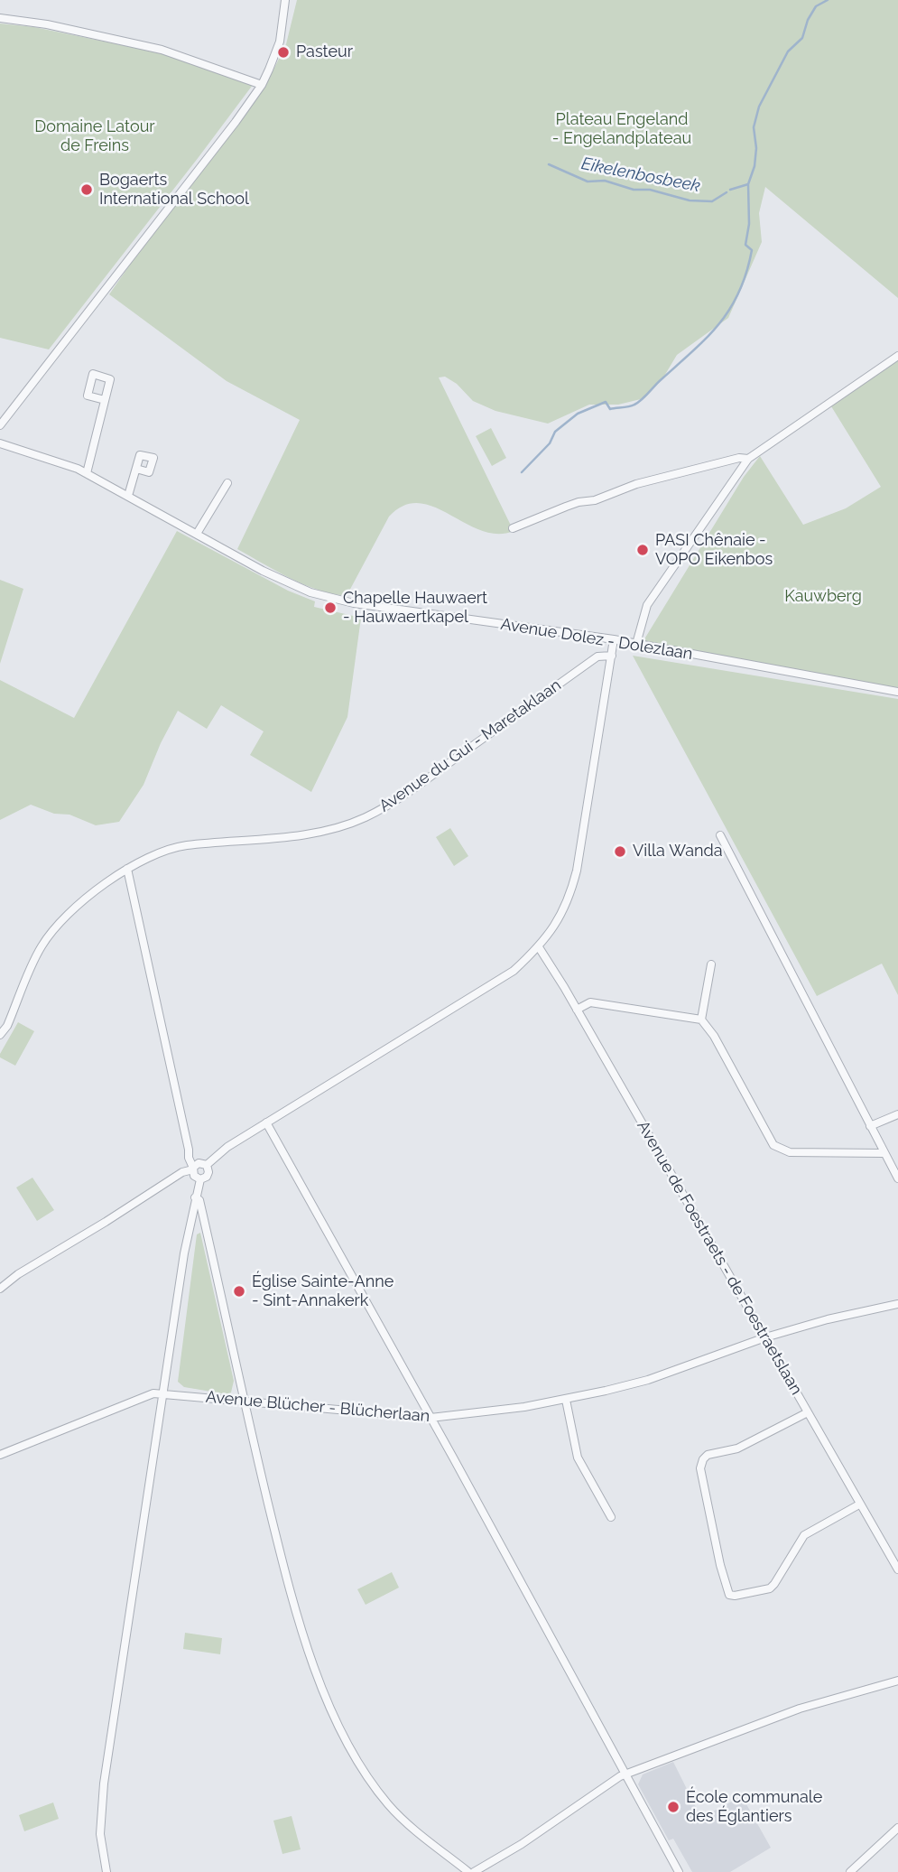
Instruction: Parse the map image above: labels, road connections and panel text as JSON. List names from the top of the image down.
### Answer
{
  "streets": {
    "street": [
      "Avenue Dolez - Dolezlaan",
      "Avenue du Gui - Maretaklaan",
      "Avenue de Foestraets - de Foestraetslaan",
      "Avenue Blücher - Blücherlaan"
    ]
  },
  "crossings": [
    ["Avenue de Foestraets - de Foestraetslaan", "Avenue Blücher - Blücherlaan"]
  ],
  "water": ["Eikelenbosbeek"],
  "parks": ["Plateau Engeland - Engelandplateau", "Domaine Latour de Freins", "Kauwberg"],
  "places": [
    "Pasteur",
    "Bogaerts International School",
    "PASI Chênaie - VOPO Eikenbos",
    "Chapelle Hauwaert - Hauwaertkapel",
    "Villa Wanda",
    "Église Sainte-Anne - Sint-Annakerk",
    "École communale des Églantiers"
  ]
}
